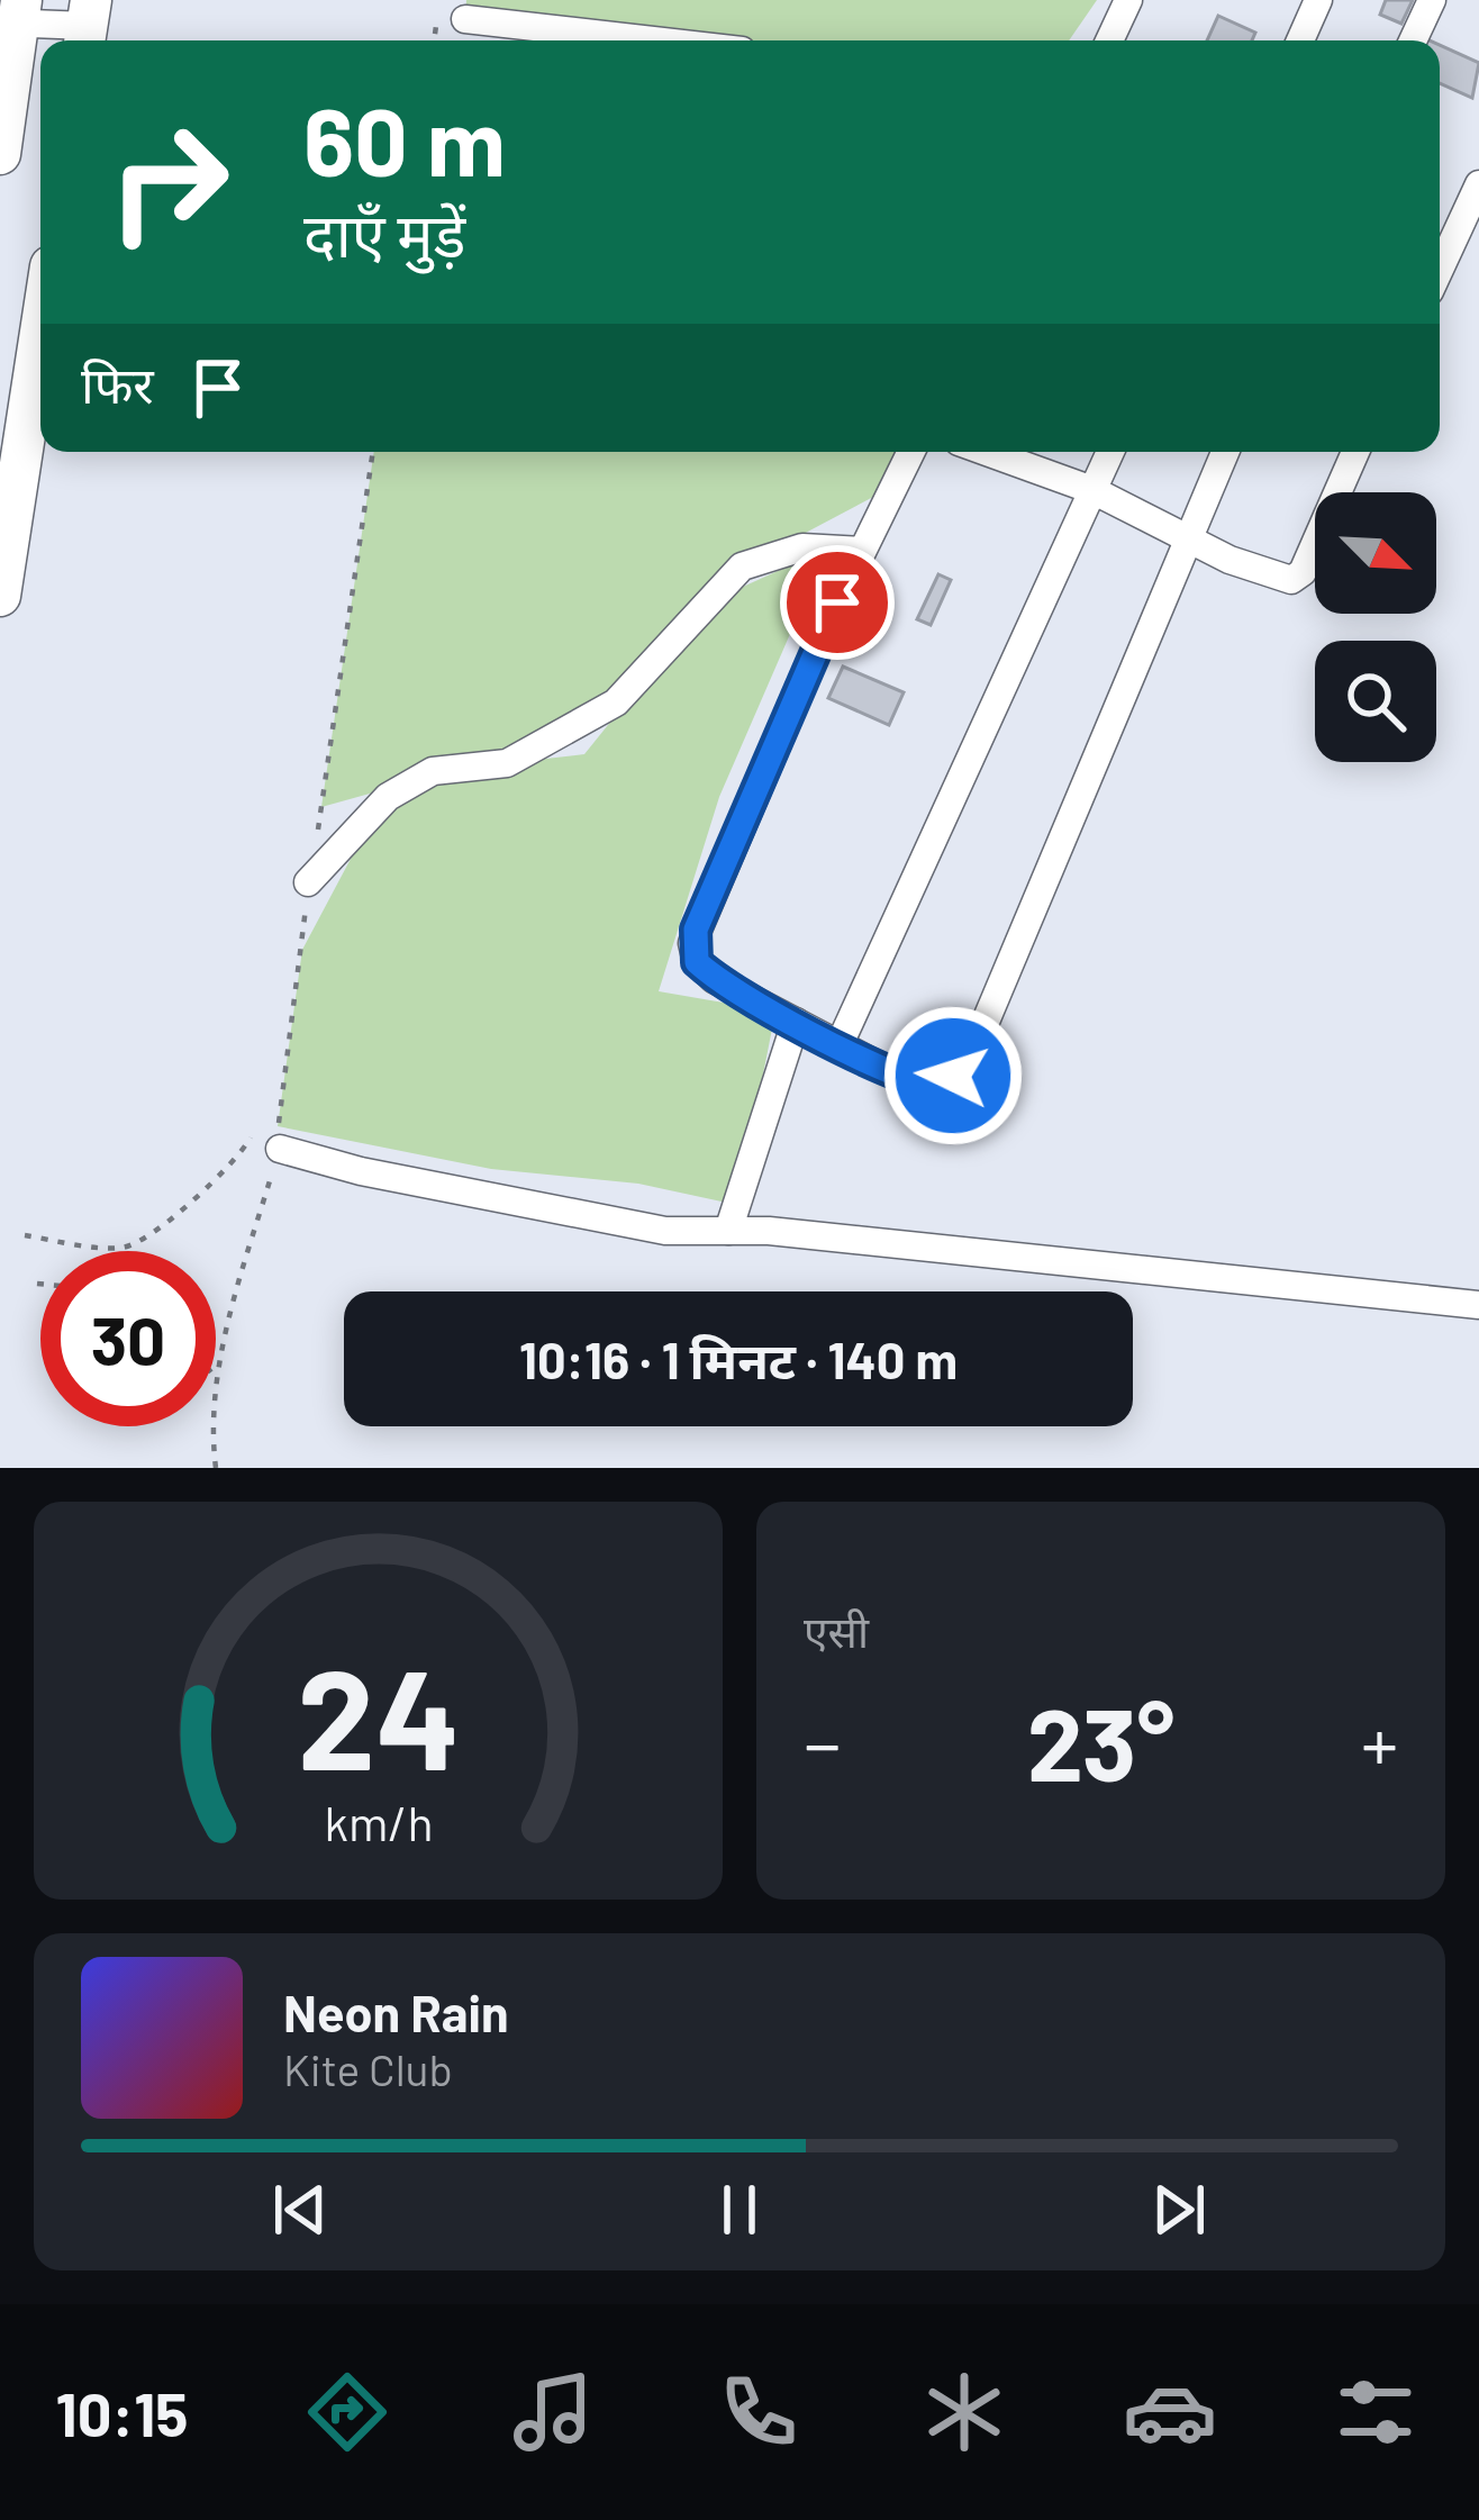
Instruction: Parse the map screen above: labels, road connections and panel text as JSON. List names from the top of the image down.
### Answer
{
  "north": "bottom right",
  "page": {
    "turn": ["60 m", "दाएँ मुड़ें"],
    "then": "फिर",
    "limit": "30",
    "trip": "10:16 · 1 मिनट · 140 m",
    "tile": "एसी",
    "heat": ["−", "23°", "+"],
    "song": ["Neon Rain", "Kite Club"],
    "tabs": "10:15",
    "gauge": ["24", "km/h"]
  }
}
